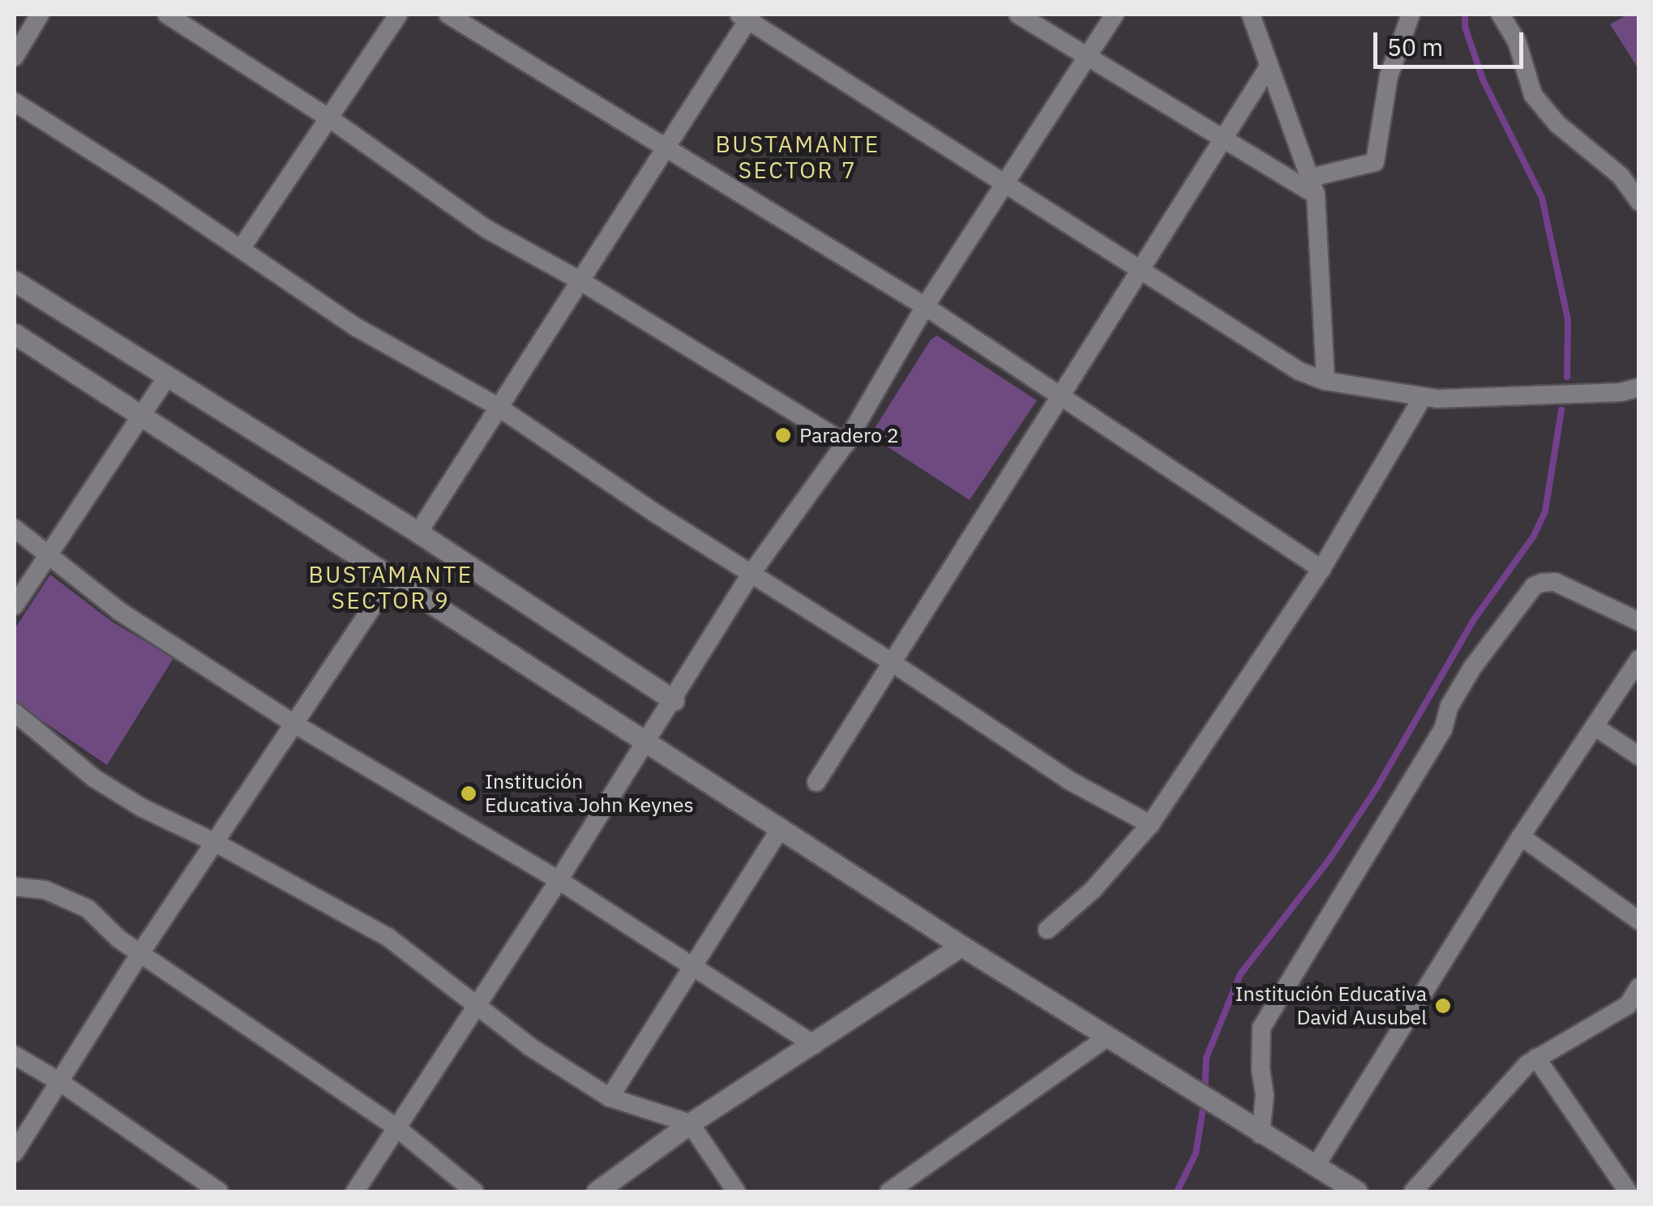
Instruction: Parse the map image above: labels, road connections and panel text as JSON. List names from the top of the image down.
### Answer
{
  "districts": ["BUSTAMANTE SECTOR 7", "BUSTAMANTE SECTOR 9"],
  "places": ["Paradero 2", "Institución Educativa John Keynes", "Institución Educativa David Ausubel"],
  "scale_bar": "50 m"
}
